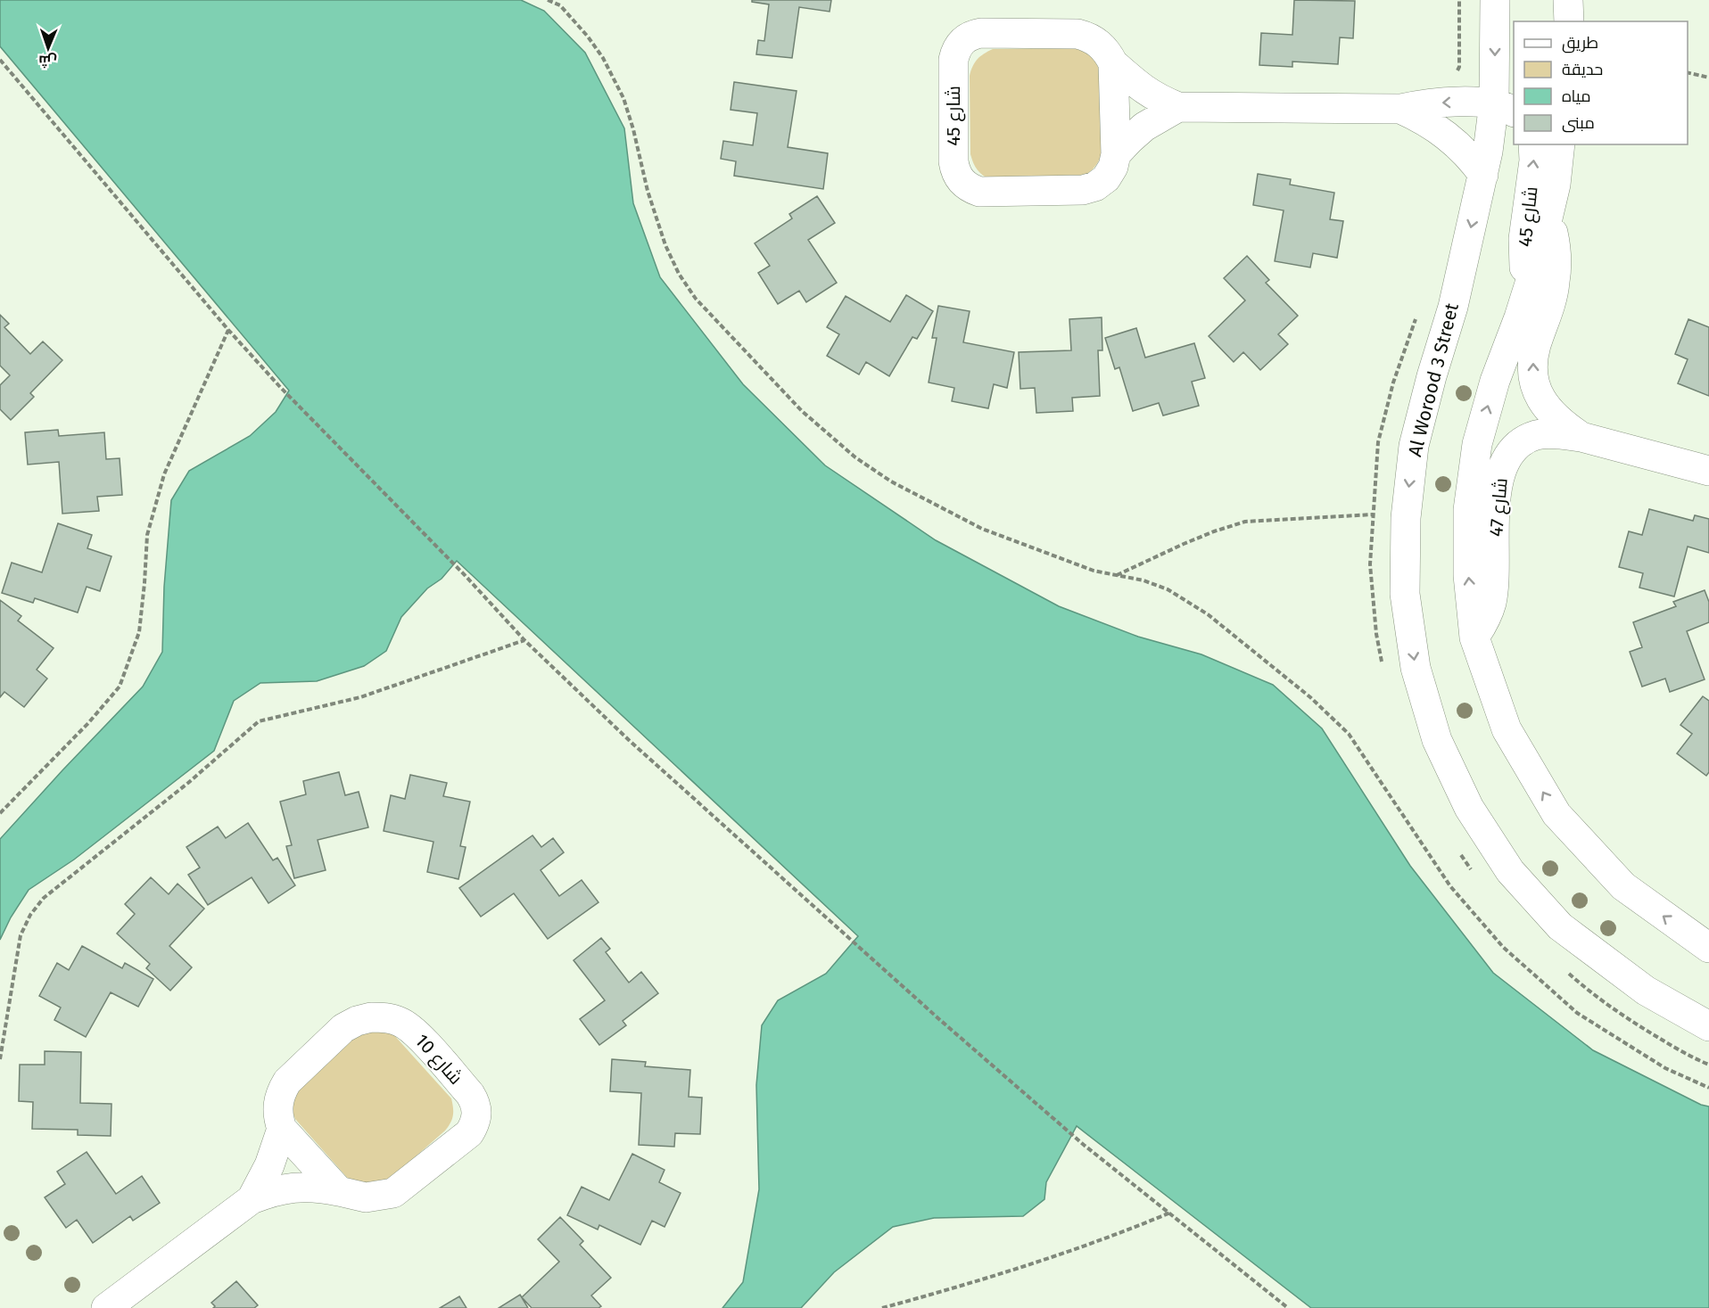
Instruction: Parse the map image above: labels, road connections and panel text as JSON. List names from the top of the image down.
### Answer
{
  "streets": {
    "street": [
      "شارع 45",
      "Al Worood 3 Street",
      "شارع 47",
      "شارع 10"
    ]
  },
  "crossings": [
    ["شارع 45", "Al Worood 3 Street"]
  ],
  "legend": [
    "طريق",
    "حديقة",
    "مياه",
    "مبنى"
  ],
  "north": "bottom"
}
